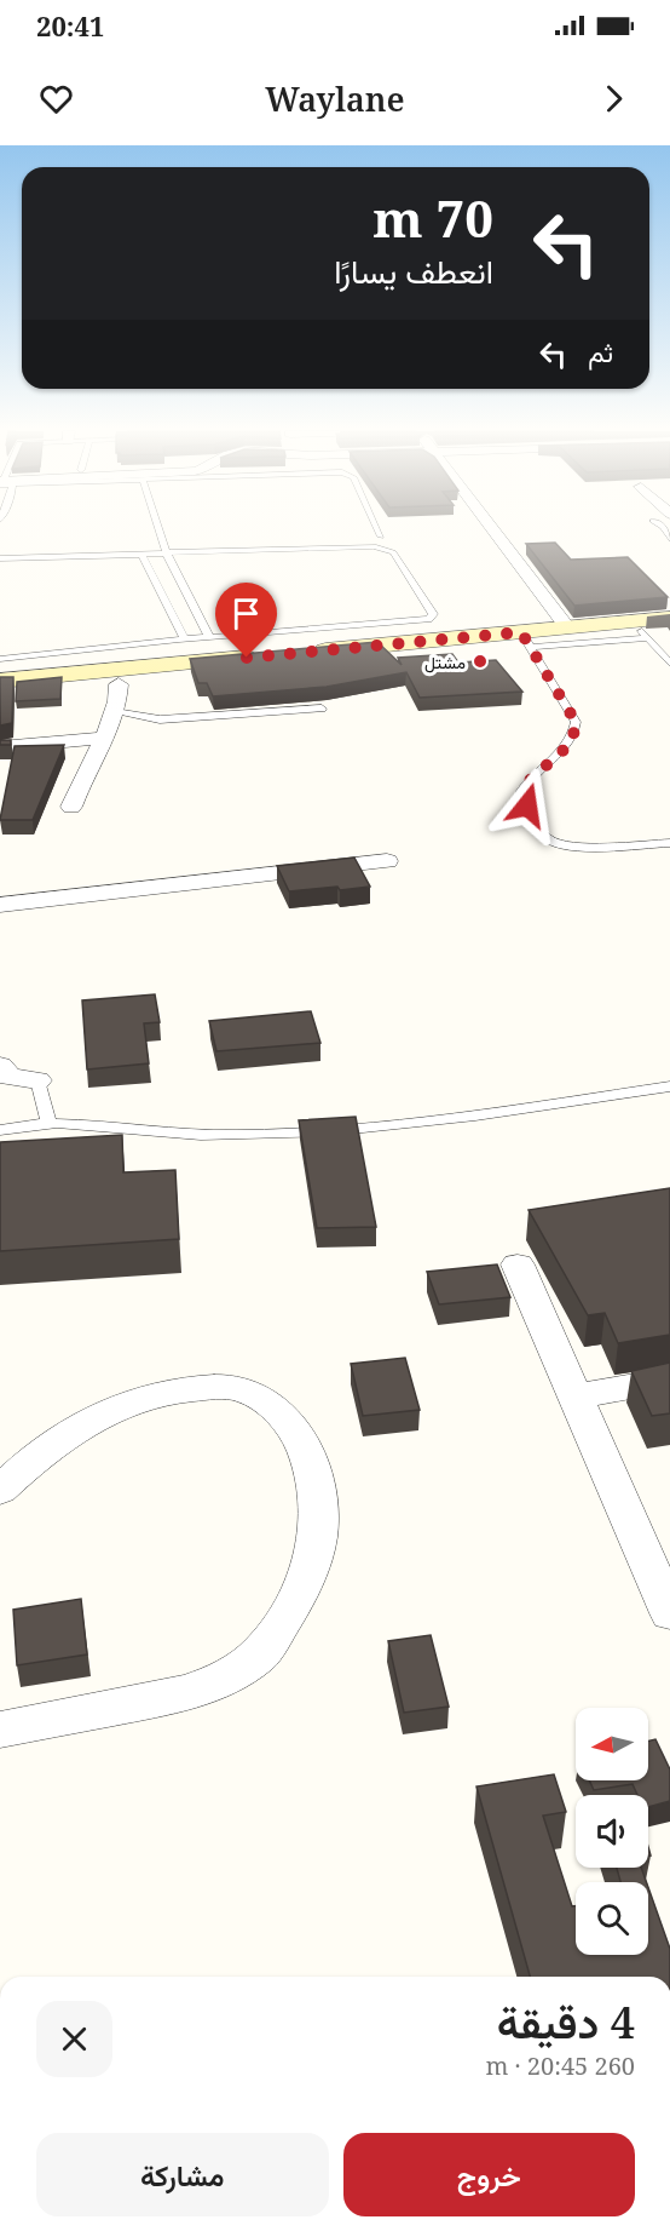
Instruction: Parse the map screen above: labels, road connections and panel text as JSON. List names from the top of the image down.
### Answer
{
  "places": ["مشتل"],
  "north": "left",
  "page": {
    "status": "20:41",
    "header": "Waylane",
    "turn": ["70 m", "انعطف يسارًا"],
    "then": "ثم",
    "heading": ["4 دقيقة", "260 m · 20:45"],
    "buttons": ["خروج", "مشاركة"]
  }
}
